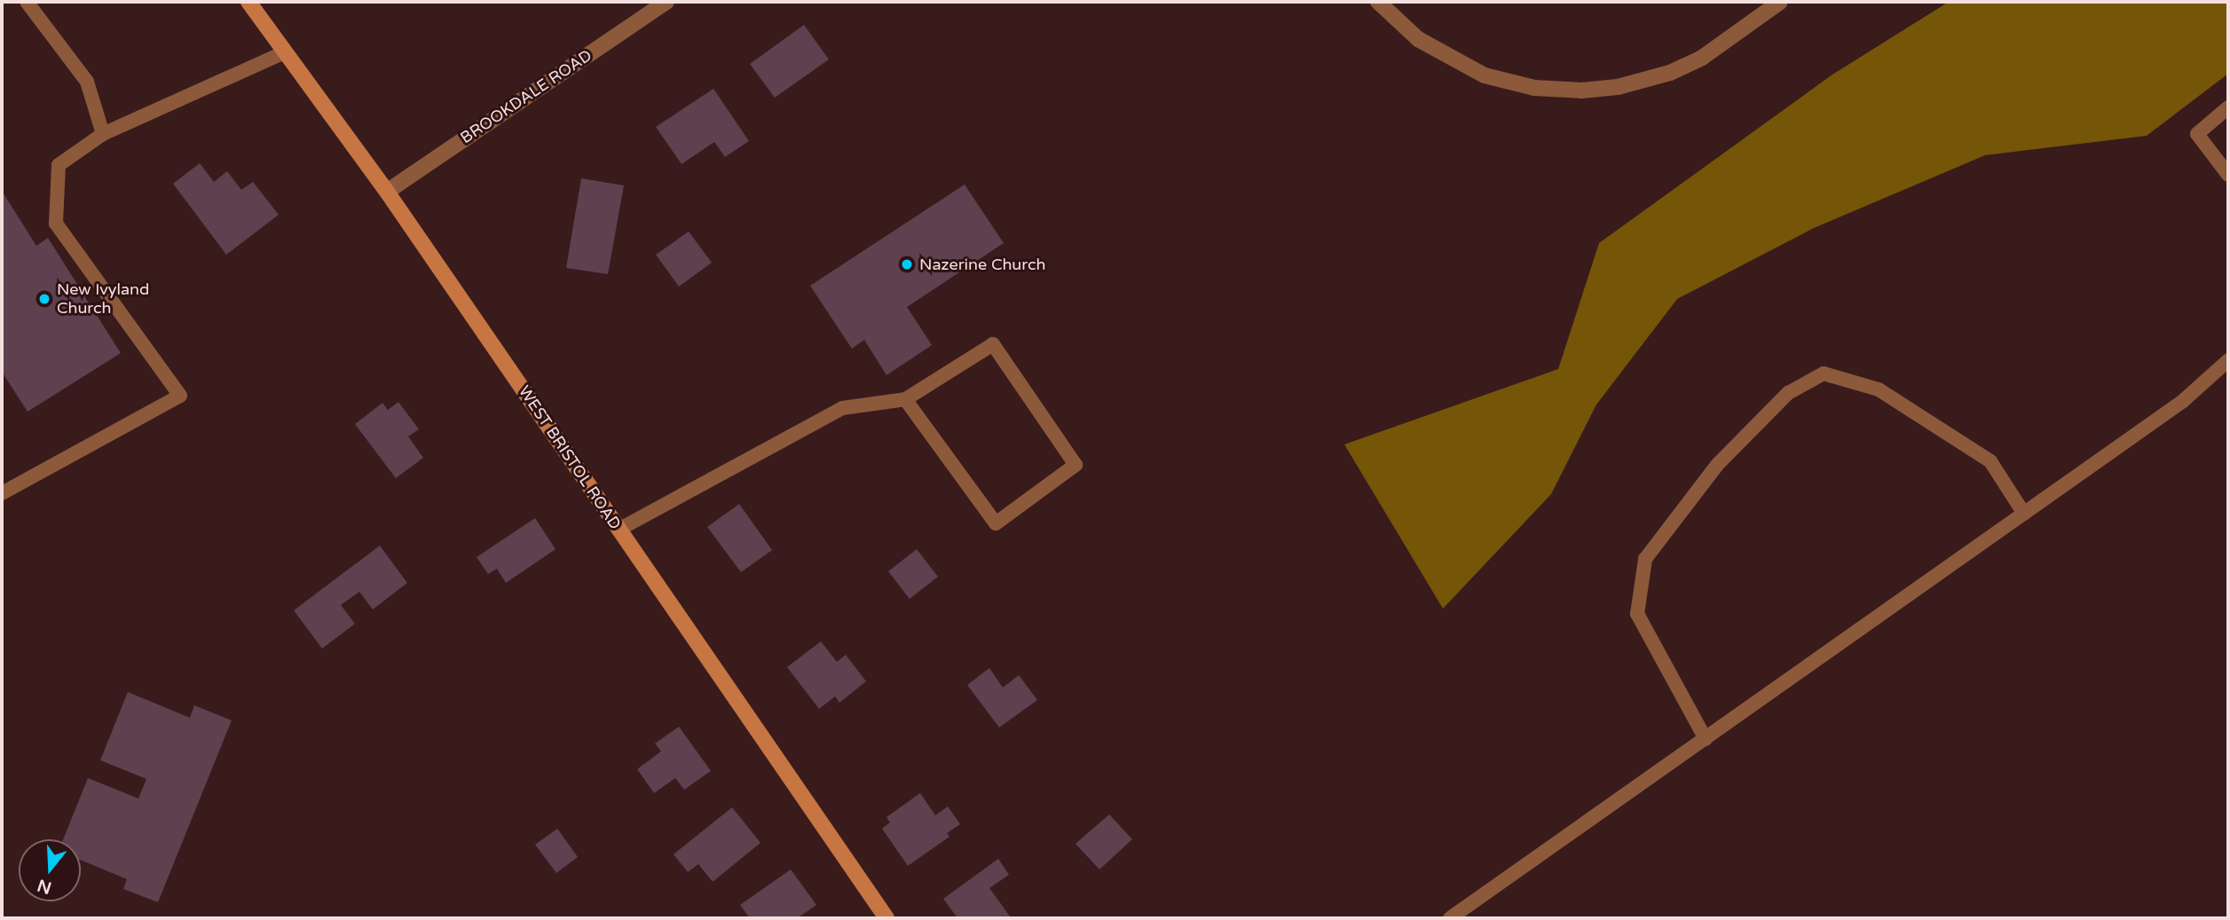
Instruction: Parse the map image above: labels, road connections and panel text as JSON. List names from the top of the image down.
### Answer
{
  "streets": {
    "main road": ["WEST BRISTOL ROAD"],
    "street": ["BROOKDALE ROAD"]
  },
  "crossings": [
    ["BROOKDALE ROAD", "WEST BRISTOL ROAD"]
  ],
  "places": ["Nazerine Church", "New Ivyland Church"],
  "north": "bottom"
}
